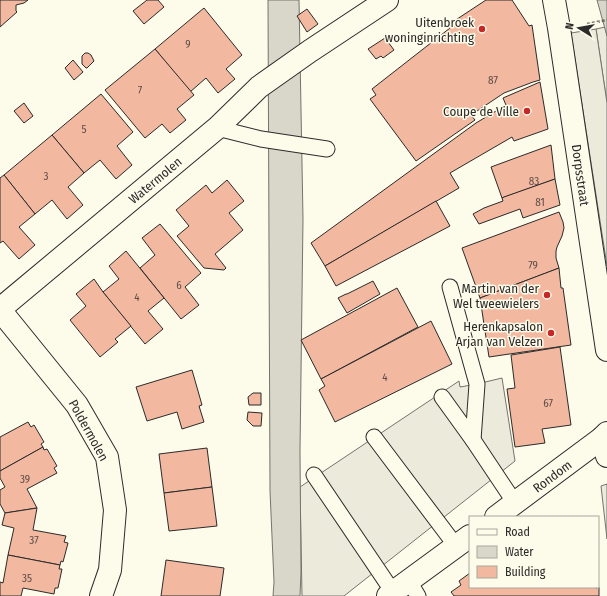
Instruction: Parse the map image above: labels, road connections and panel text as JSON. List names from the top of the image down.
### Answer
{
  "streets": {
    "street": [
      "Dorpsstraat",
      "Watermolen",
      "Poldermolen",
      "Rondom"
    ]
  },
  "crossings": [
    ["Watermolen", "Poldermolen"]
  ],
  "places": [
    "Uitenbroek woninginrichting",
    "Coupe de Ville",
    "Martin van der Wel tweewielers",
    "Herenkapsalon Arjan van Velzen"
  ],
  "house_numbers": [
    "9",
    "87",
    "7",
    "5",
    "3",
    "83",
    "81",
    "79",
    "6",
    "4",
    "4",
    "67",
    "39",
    "37",
    "35"
  ],
  "legend": ["Road", "Water", "Building"],
  "north": "left"
}
